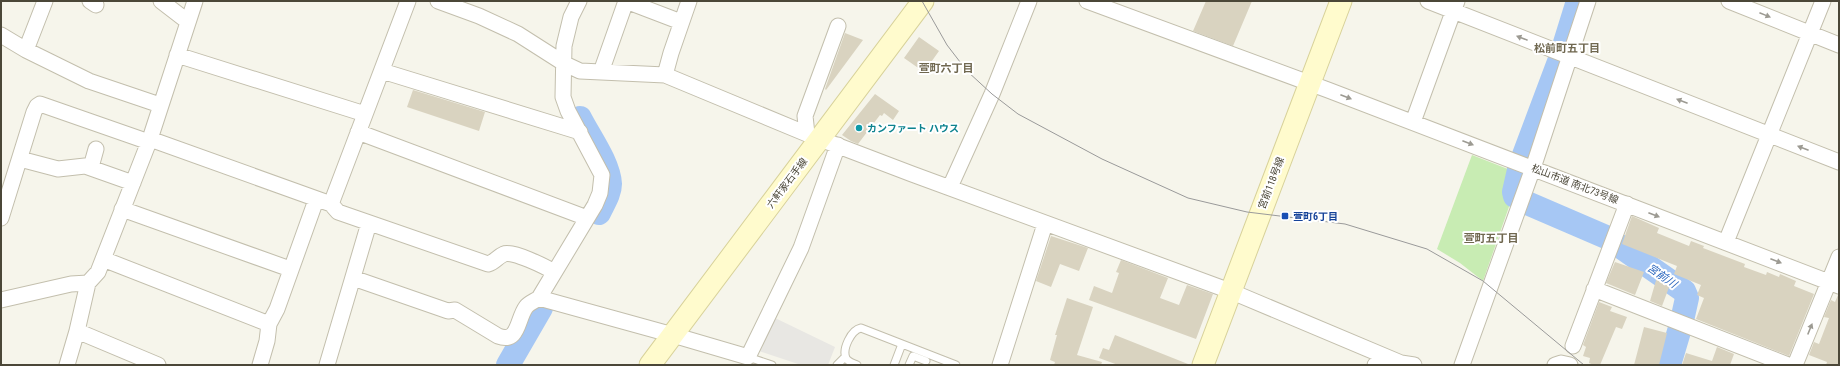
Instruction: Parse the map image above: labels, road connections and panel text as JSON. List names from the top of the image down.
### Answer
{
  "streets": {
    "main road": ["六軒家石手線", "宮前118号線"],
    "street": ["松山市道 南北73号線"]
  },
  "crossings": [
    ["宮前118号線", "松山市道 南北73号線"]
  ],
  "districts": ["松前町五丁目", "萱町六丁目", "萱町五丁目"],
  "water": ["宮前川"],
  "places": {
    "other": ["カンファート ハウス"],
    "transit": ["萱町6丁目"]
  }
}
